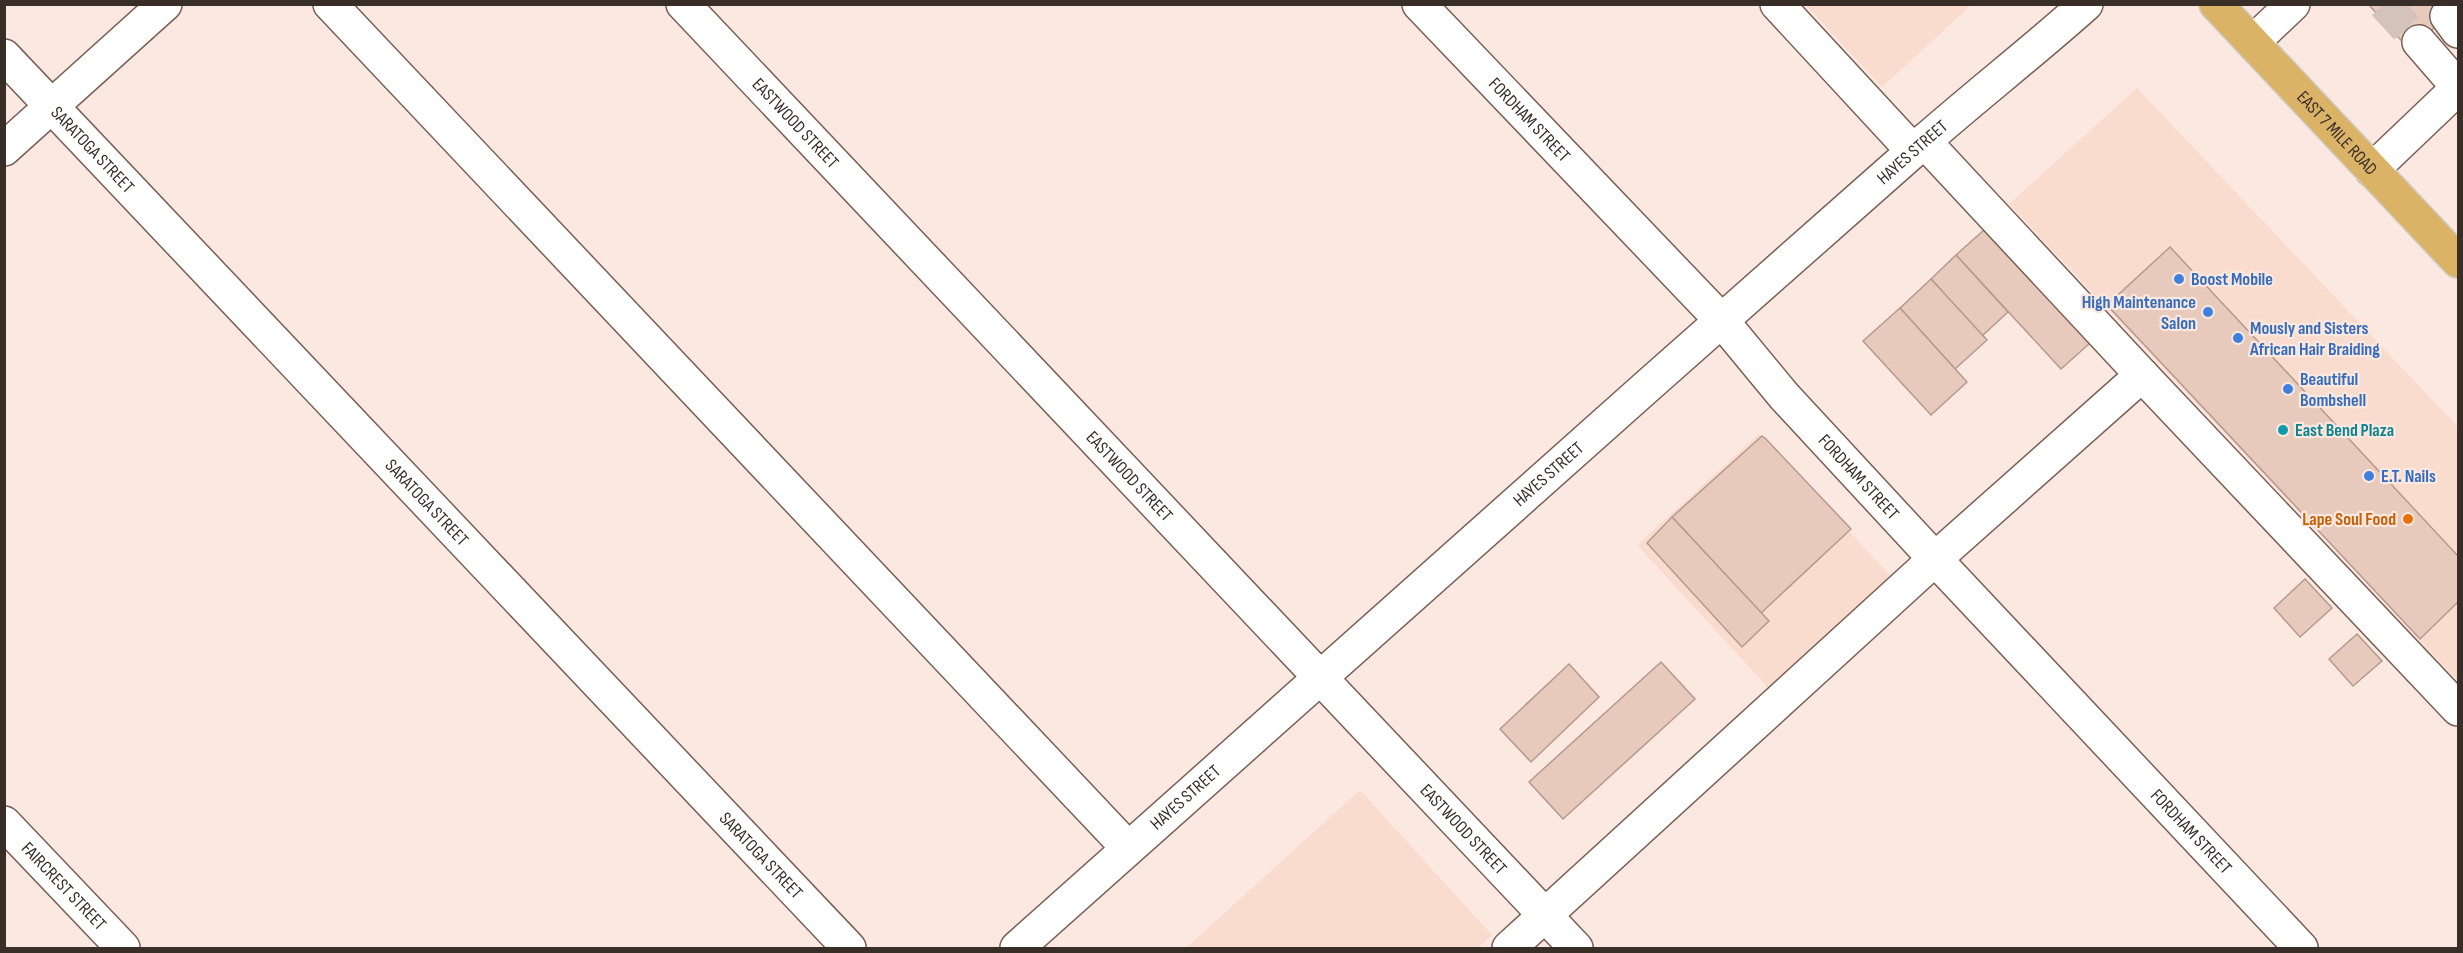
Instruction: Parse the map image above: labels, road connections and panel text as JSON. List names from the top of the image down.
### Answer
{
  "streets": {
    "main road": ["EAST 7 MILE ROAD"],
    "street": [
      "FORDHAM STREET",
      "EASTWOOD STREET",
      "SARATOGA STREET",
      "HAYES STREET",
      "FAIRCREST STREET"
    ]
  },
  "crossings": [
    ["FORDHAM STREET", "HAYES STREET"],
    ["EASTWOOD STREET", "HAYES STREET"]
  ],
  "places": [
    "Boost Mobile",
    "High Maintenance Salon",
    "Mously and Sisters African Hair Braiding",
    "Beautiful Bombshell",
    "East Bend Plaza",
    "E.T. Nails",
    "Lape Soul Food"
  ]
}
